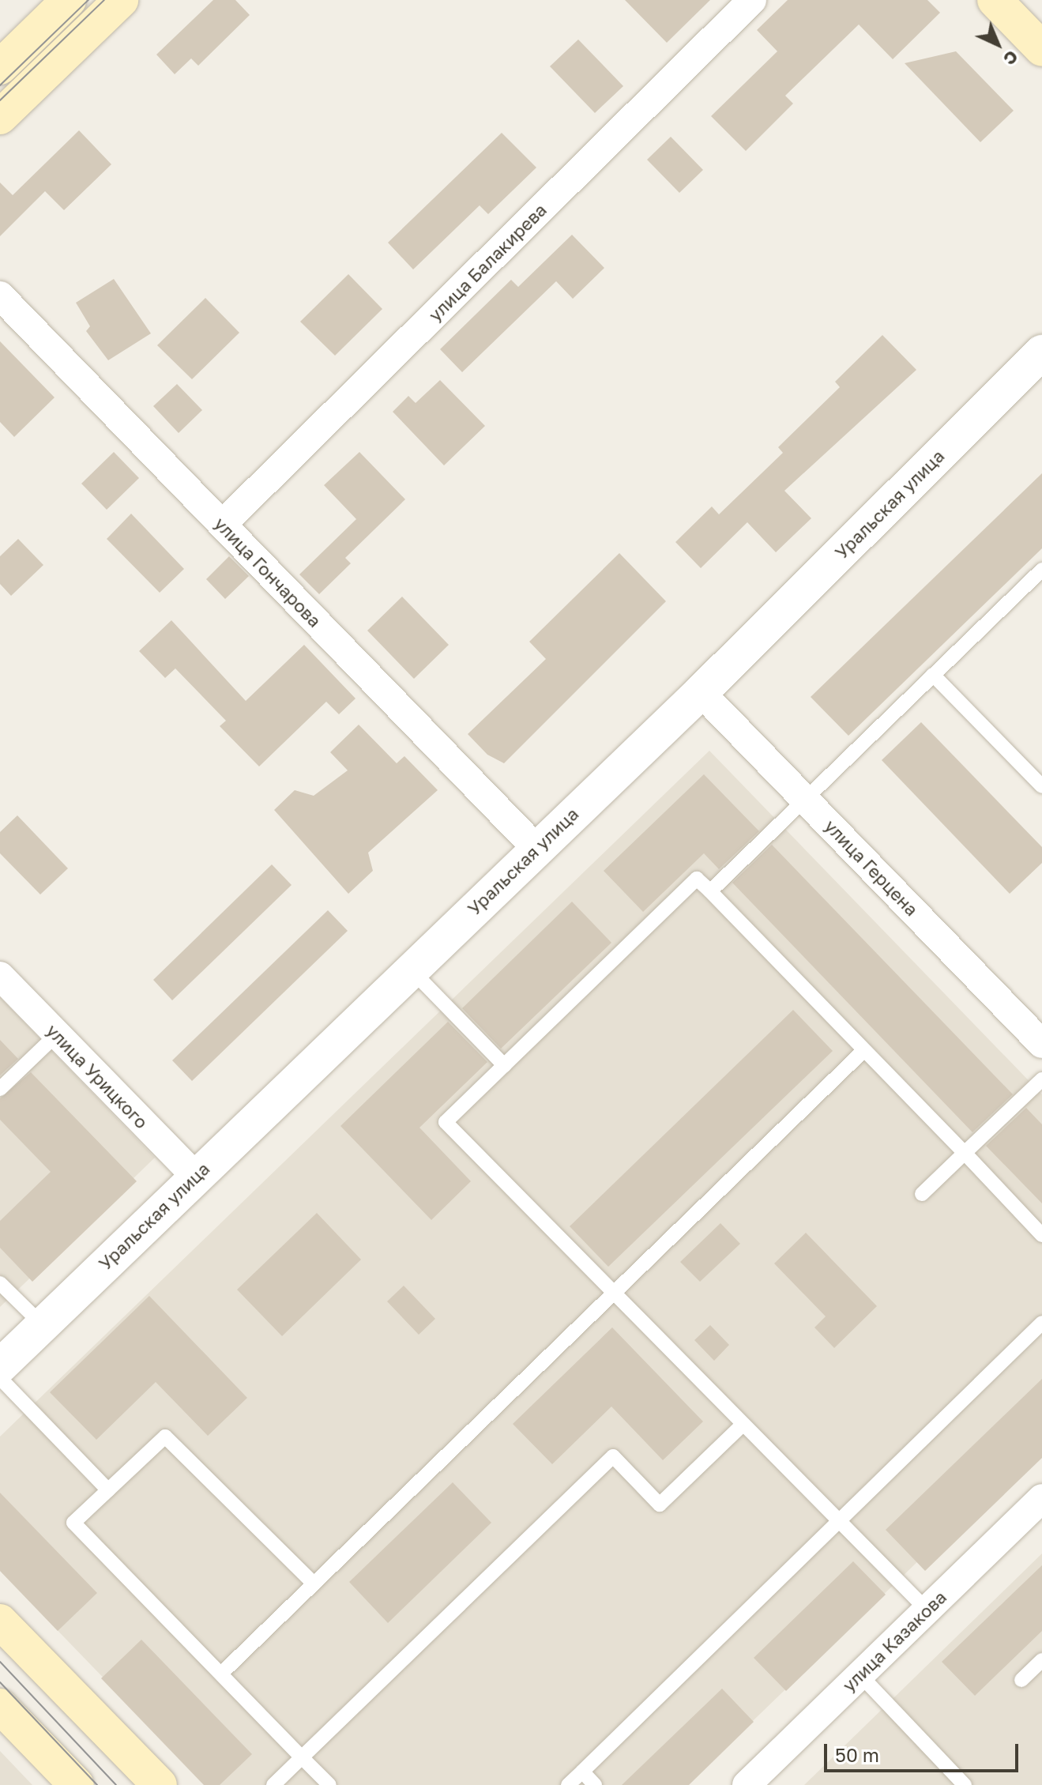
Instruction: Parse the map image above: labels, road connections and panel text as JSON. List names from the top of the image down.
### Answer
{
  "streets": {
    "street": [
      "улица Балакирева",
      "Уральская улица",
      "улица Гончарова",
      "улица Герцена",
      "улица Урицкого",
      "улица Казакова"
    ]
  },
  "crossings": [
    ["улица Балакирева", "улица Гончарова"],
    ["Уральская улица", "улица Гончарова"],
    ["Уральская улица", "улица Герцена"],
    ["Уральская улица", "улица Урицкого"]
  ],
  "scale_bar": "50 m",
  "north": "bottom right"
}
